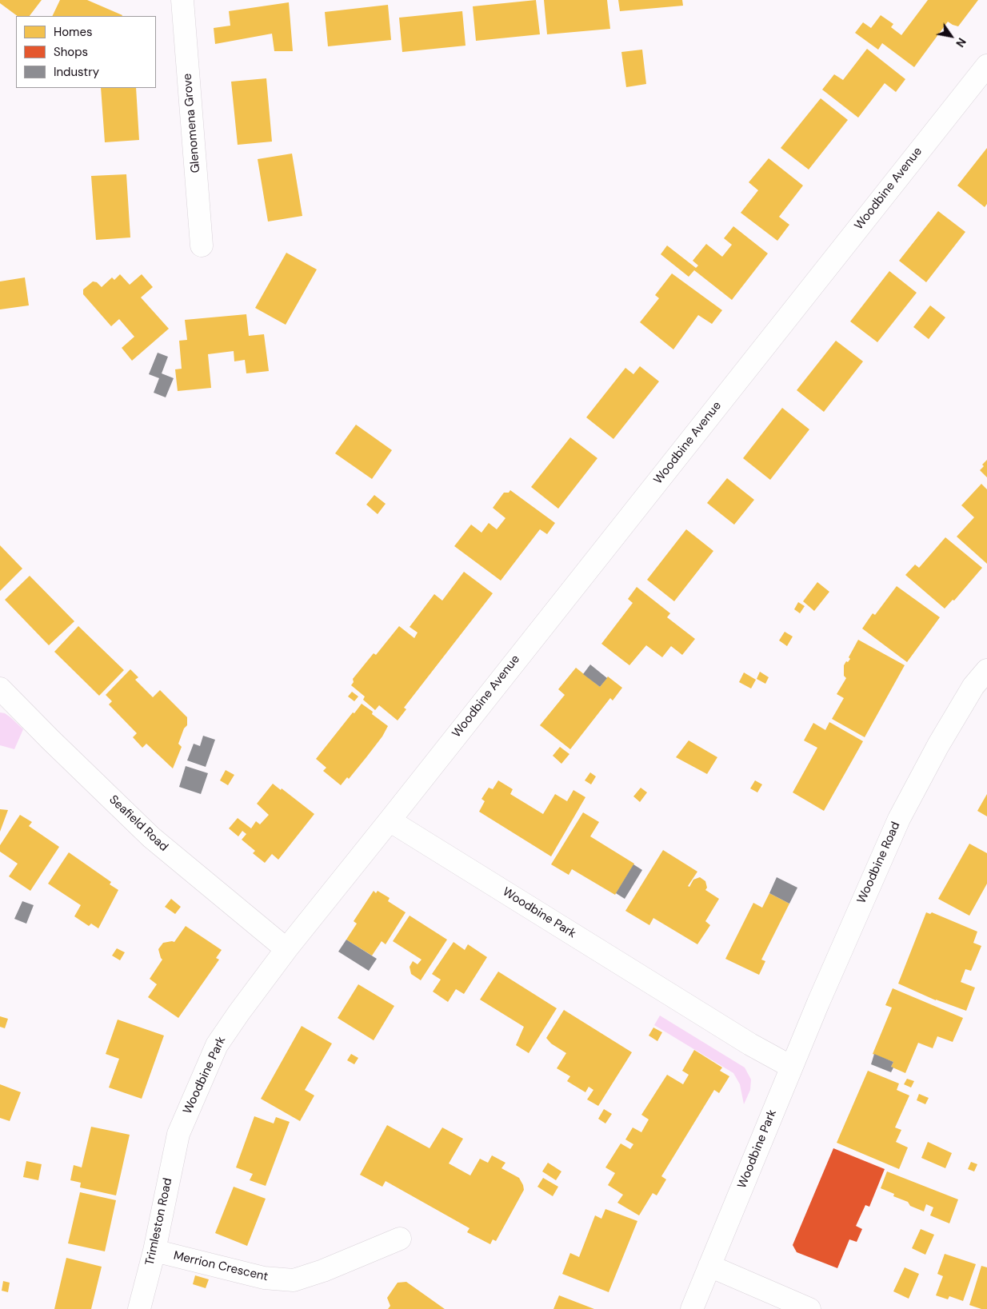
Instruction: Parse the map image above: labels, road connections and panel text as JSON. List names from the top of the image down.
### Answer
{
  "streets": {
    "street": [
      "Glenomena Grove",
      "Woodbine Avenue",
      "Seafield Road",
      "Woodbine Road",
      "Woodbine Park",
      "Trimleston Road",
      "Merrion Crescent"
    ]
  },
  "crossings": [
    ["Woodbine Avenue", "Woodbine Park"],
    ["Seafield Road", "Woodbine Park"],
    ["Woodbine Road", "Woodbine Park"],
    ["Woodbine Park", "Trimleston Road"],
    ["Trimleston Road", "Merrion Crescent"]
  ],
  "legend": ["Homes", "Shops", "Industry"],
  "north": "bottom right"
}
